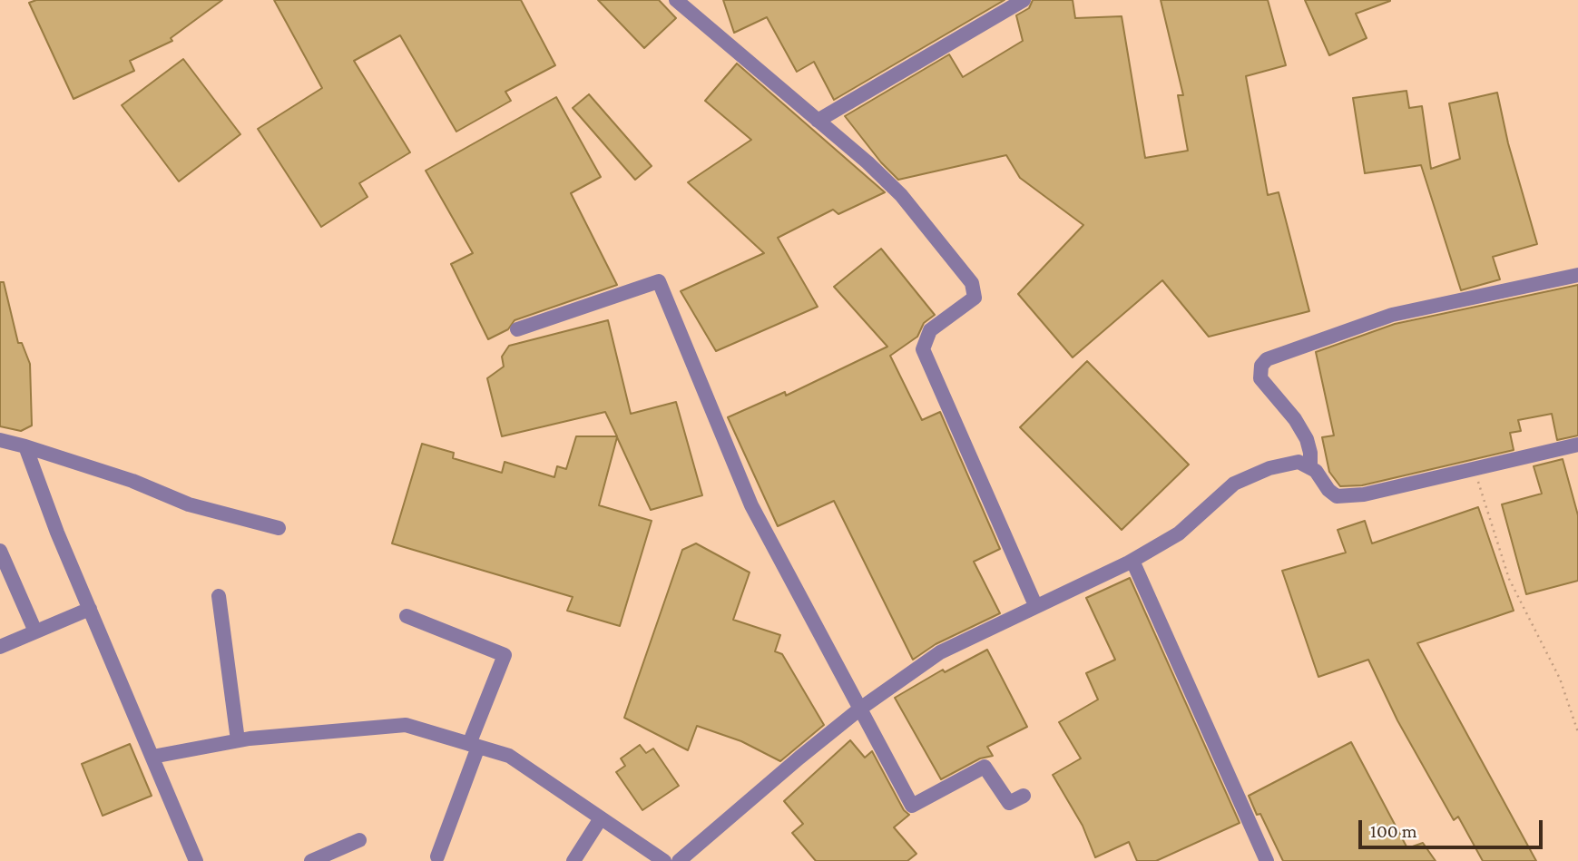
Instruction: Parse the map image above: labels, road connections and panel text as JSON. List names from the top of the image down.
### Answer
{
  "scale_bar": "100 m"
}
